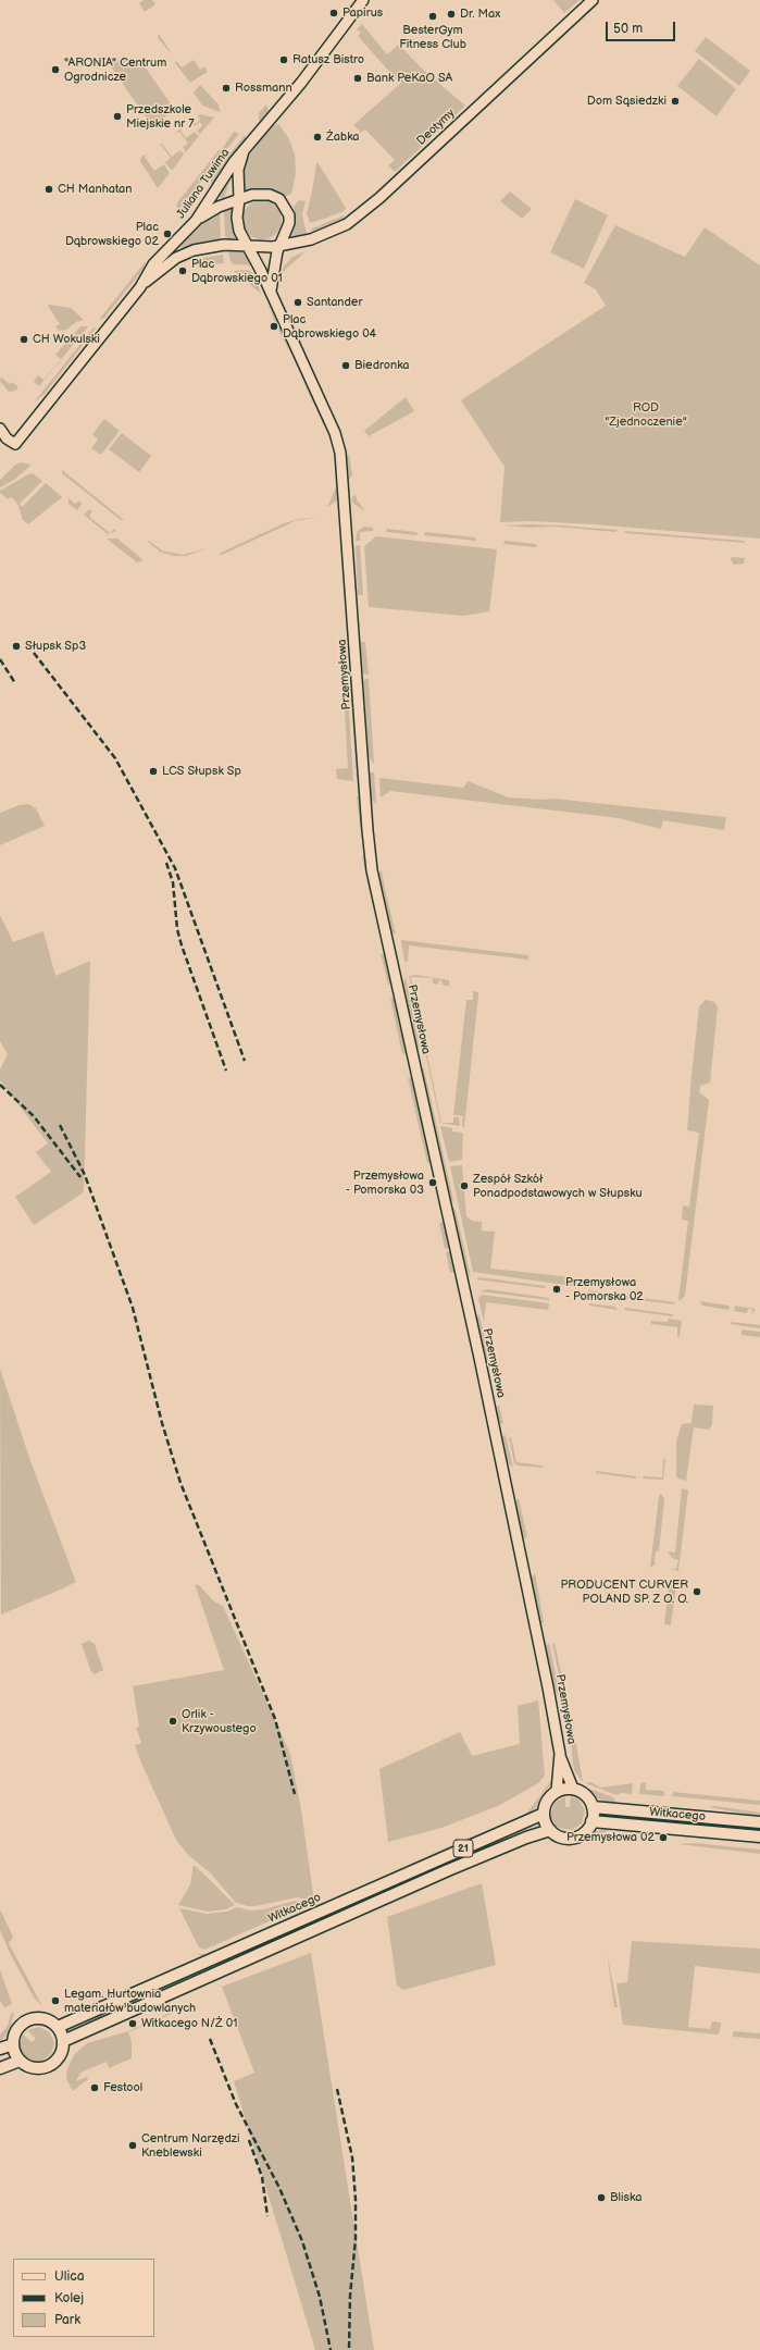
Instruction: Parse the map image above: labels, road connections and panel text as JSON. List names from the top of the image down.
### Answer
{
  "streets": {
    "main road": ["Witkacego", "21"],
    "street": ["Deotymy", "Juliana Tuwima", "Przemysłowa"]
  },
  "crossings": [
    ["Deotymy", "Przemysłowa"],
    ["Przemysłowa", "Witkacego"],
    ["Przemysłowa", "21"],
    ["Witkacego", "21"]
  ],
  "parks": ["ROD \"Zjednoczenie\""],
  "places": [
    "Papirus",
    "Dr. Max",
    "BesterGym Fitness Club",
    "Ratusz Bistro",
    "\"ARONIA\" Centrum Ogrodnicze",
    "Bank PeKaO SA",
    "Rossmann",
    "Dom Sąsiedzki",
    "Przedszkole Miejskie nr 7",
    "Żabka",
    "CH Manhatan",
    "Plac Dąbrowskiego 02",
    "Plac Dąbrowskiego 01",
    "Santander",
    "Plac Dąbrowskiego 04",
    "CH Wokulski",
    "Biedronka",
    "Słupsk Sp3",
    "LCS Słupsk Sp",
    "Przemysłowa - Pomorska 03",
    "Zespół Szkół Ponadpodstawowych w Słupsku",
    "Przemysłowa - Pomorska 02",
    "PRODUCENT CURVER POLAND SP. Z O. O.",
    "Orlik - Krzywoustego",
    "Przemysłowa 02",
    "Legam. Hurtownia materiałów budowlanych",
    "Witkacego N/Ż 01",
    "Festool",
    "Centrum Narzędzi Kneblewski",
    "Bliska"
  ],
  "legend": ["Ulica", "Kolej", "Park"],
  "scale_bar": "50 m"
}
